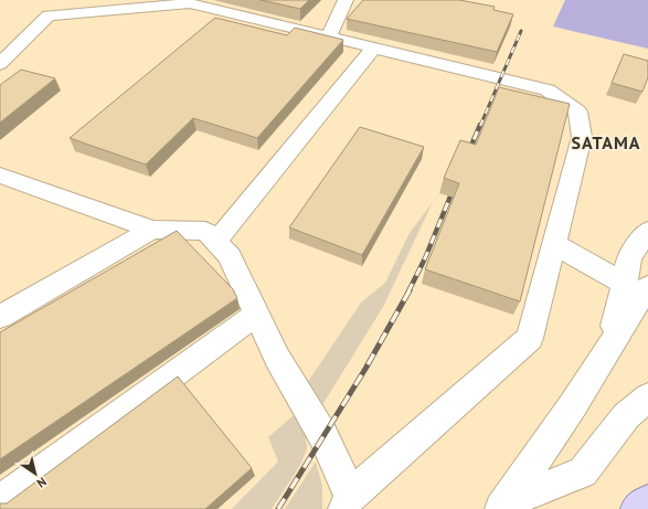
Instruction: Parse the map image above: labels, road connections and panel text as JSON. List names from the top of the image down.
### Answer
{
  "districts": ["SATAMA"],
  "north": "bottom right"
}
